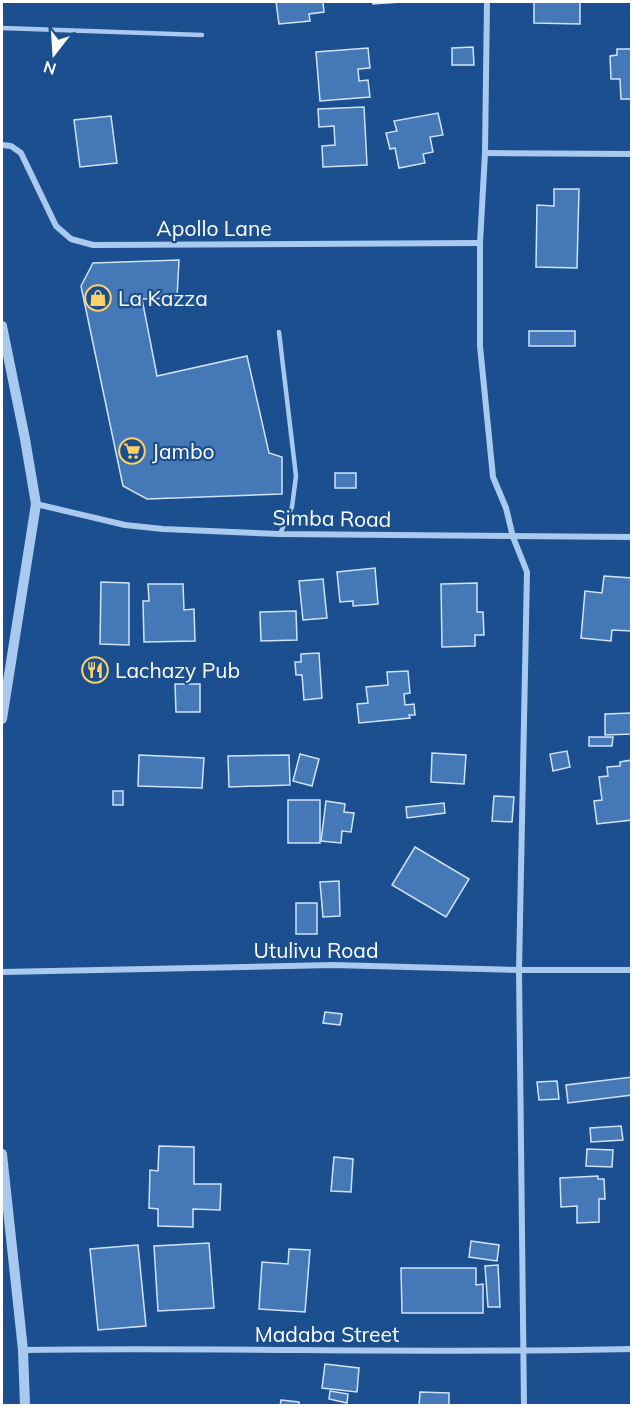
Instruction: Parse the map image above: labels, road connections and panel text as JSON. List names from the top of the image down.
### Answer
{
  "streets": {
    "street": [
      "Apollo Lane",
      "Simba Road",
      "Utulivu Road",
      "Madaba Street"
    ]
  },
  "places": {
    "shop": ["La Kazza"],
    "supermarket": ["Jambo"],
    "restaurant": ["Lachazy Pub"]
  },
  "north": "bottom"
}
